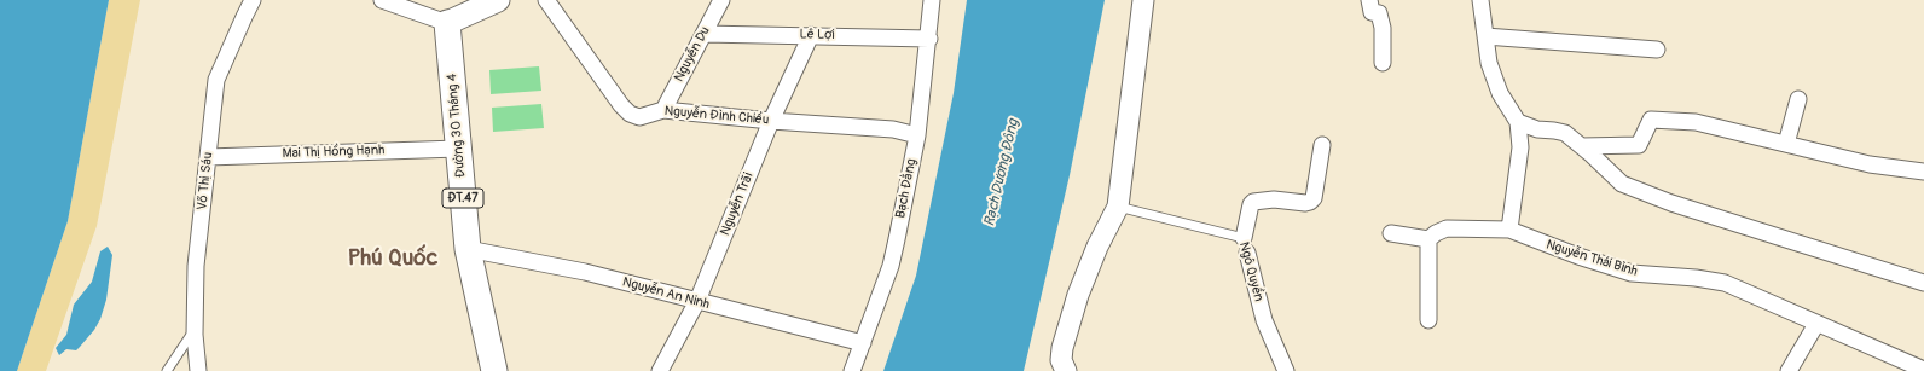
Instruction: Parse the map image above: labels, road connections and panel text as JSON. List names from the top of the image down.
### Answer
{
  "streets": {
    "main road": ["Đường 30 Tháng 4", "ĐT.47"],
    "street": [
      "Lê Lợi",
      "Nguyễn Du",
      "Nguyễn Đình Chiểu",
      "Mai Thị Hồng Hạnh",
      "Võ Thị Sáu",
      "Bạch Đằng",
      "Nguyễn Trãi",
      "Nguyễn Thái Bình",
      "Ngô Quyền",
      "Nguyễn An Ninh"
    ]
  },
  "crossings": [
    ["Lê Lợi", "Nguyễn Du"],
    ["Lê Lợi", "Bạch Đằng"],
    ["Lê Lợi", "Nguyễn Trãi"],
    ["Nguyễn Du", "Nguyễn Đình Chiểu"],
    ["Nguyễn Đình Chiểu", "Bạch Đằng"],
    ["Nguyễn Đình Chiểu", "Nguyễn Trãi"],
    ["Đường 30 Tháng 4", "Mai Thị Hồng Hạnh"],
    ["Đường 30 Tháng 4", "Nguyễn An Ninh"],
    ["Mai Thị Hồng Hạnh", "Võ Thị Sáu"],
    ["Bạch Đằng", "Nguyễn An Ninh"],
    ["Nguyễn Trãi", "Nguyễn An Ninh"]
  ],
  "districts": ["Phú Quốc"],
  "water": ["Rạch Dương Đông"]
}
